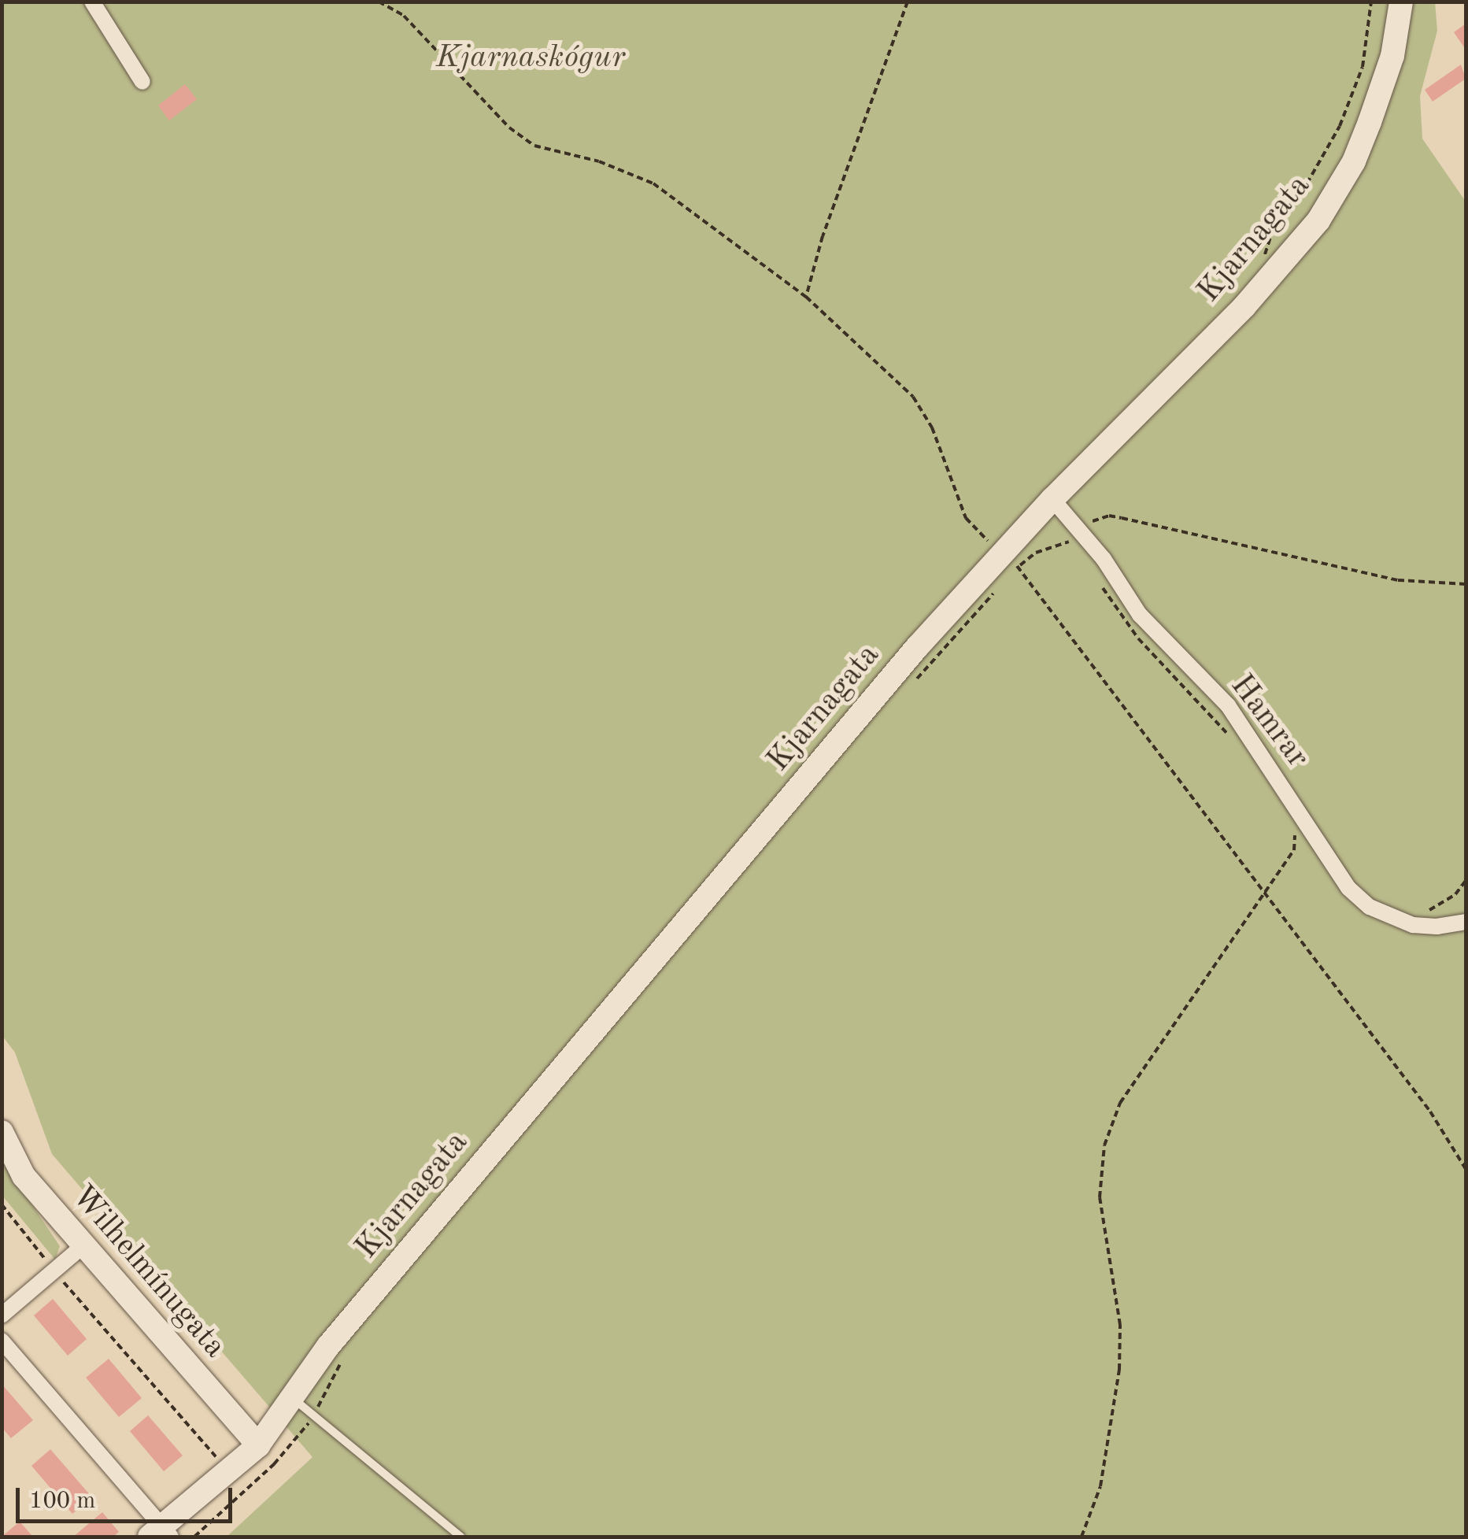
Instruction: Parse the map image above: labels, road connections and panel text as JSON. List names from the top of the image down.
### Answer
{
  "streets": {
    "street": ["Kjarnagata", "Hamrar", "Wilhelmínugata"]
  },
  "crossings": [
    ["Kjarnagata", "Hamrar"],
    ["Kjarnagata", "Wilhelmínugata"]
  ],
  "parks": ["Kjarnaskógur"],
  "scale_bar": "100 m"
}
